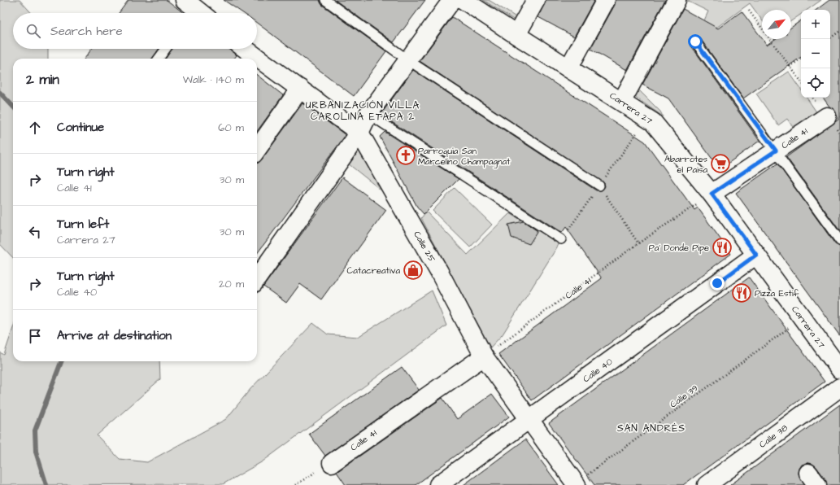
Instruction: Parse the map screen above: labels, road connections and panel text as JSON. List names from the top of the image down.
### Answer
{
  "streets": {
    "street": [
      "Carrera 27",
      "Calle 41",
      "Calle 25",
      "Calle 40",
      "Calle 38"
    ],
    "path": ["Calle 39"]
  },
  "crossings": [
    ["Carrera 27", "Calle 41"],
    ["Carrera 27", "Calle 40"],
    ["Carrera 27", "Calle 39"],
    ["Calle 41", "Calle 25"],
    ["Calle 25", "Calle 40"],
    ["Calle 25", "Calle 39"]
  ],
  "districts": ["URBANIZACIÓN VILLA CAROLINA ETAPA 2", "SAN ANDRÉS"],
  "places": {
    "church": ["Parroquia San Marcelino Champagnat"],
    "supermarket": ["Abarrotes el Paisa"],
    "restaurant": ["Pa' Donde Pipe", "Pizza Estif"],
    "shop": ["Catacreativa"]
  },
  "north": "top right",
  "page": {
    "map_buttons": ["+", "−"],
    "search": "Search here",
    "heading": ["2 min", "Walk · 140 m"],
    "list": [
      ["Continue", "60 m"],
      ["Turn right", "Calle 41", "30 m"],
      ["Turn left", "Carrera 27", "30 m"],
      ["Turn right", "Calle 40", "20 m"],
      "Arrive at destination"
    ]
  }
}
